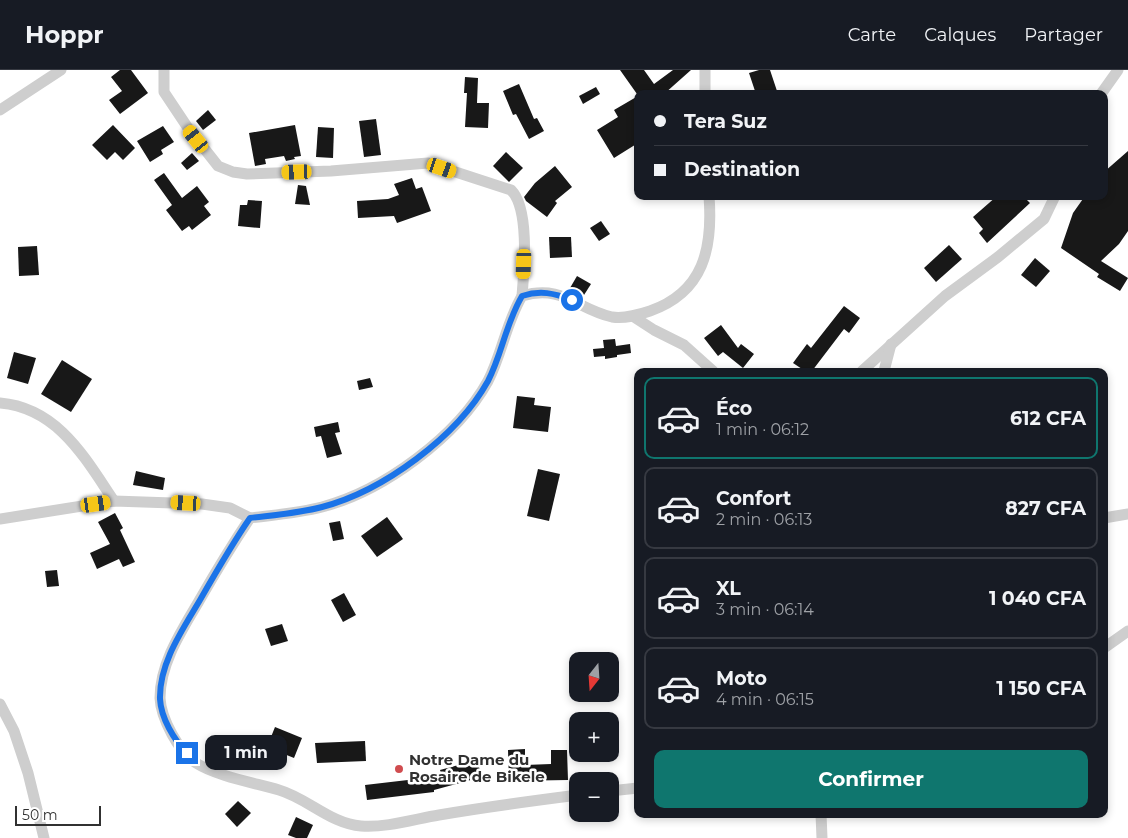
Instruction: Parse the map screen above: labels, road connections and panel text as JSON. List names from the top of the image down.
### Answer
{
  "places": ["Notre Dame du Rosaire de Bikele"],
  "scale_bar": "50 m",
  "north": "bottom",
  "page": {
    "header": "Hoppr",
    "nav": ["Carte", "Calques", "Partager"],
    "banner": ["Tera Suz", "Destination"],
    "list": [
      {
        "name": "Éco",
        "note": "1 min · 06:12",
        "value": "612 CFA"
      },
      {
        "name": "Confort",
        "note": "2 min · 06:13",
        "value": "827 CFA"
      },
      {
        "name": "XL",
        "note": "3 min · 06:14",
        "value": "1 040 CFA"
      },
      {
        "name": "Moto",
        "note": "4 min · 06:15",
        "value": "1 150 CFA"
      }
    ],
    "map_buttons": ["+", "−"],
    "bubble": "1 min",
    "buttons": "Confirmer",
    "scale": "50 m"
  }
}
